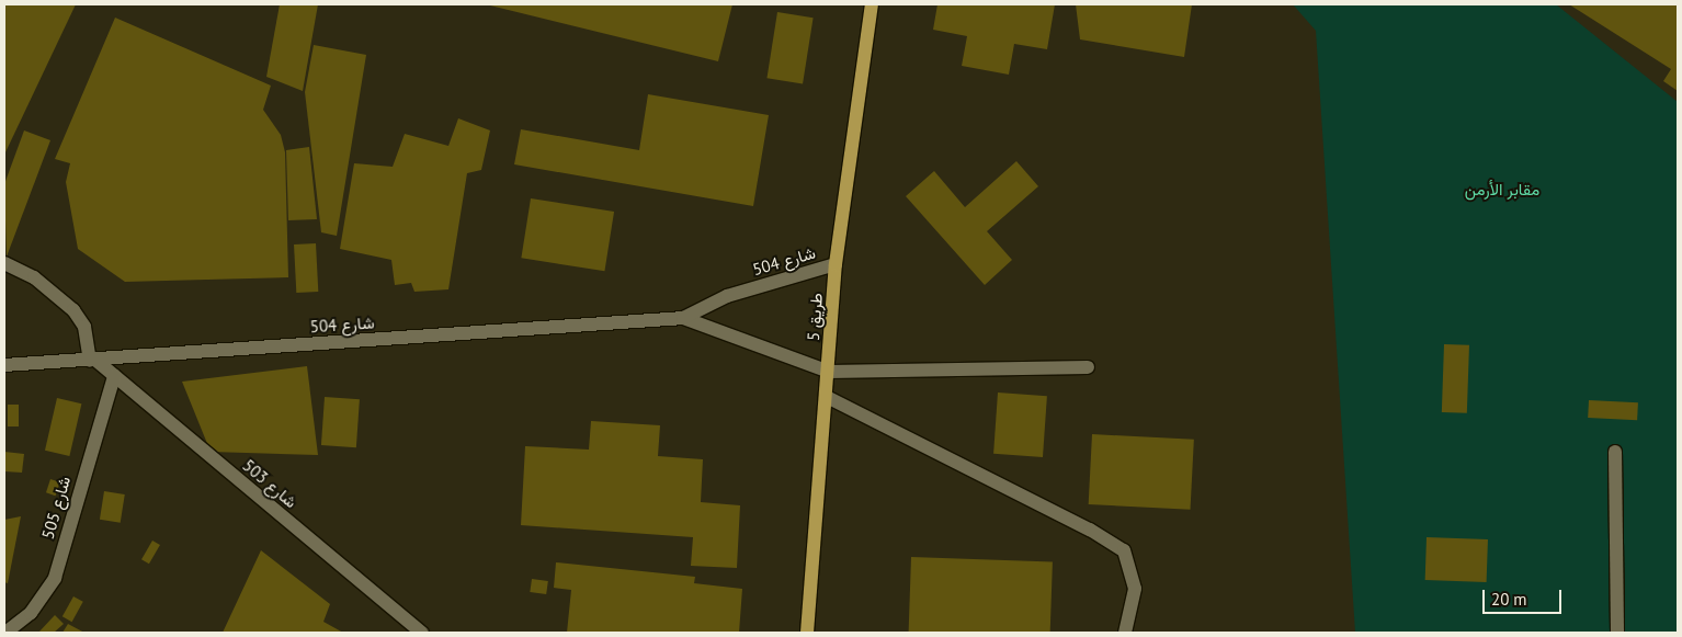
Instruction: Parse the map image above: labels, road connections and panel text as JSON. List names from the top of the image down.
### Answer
{
  "streets": {
    "main road": ["طريق 5"],
    "street": ["شارع 504", "شارع 503", "شارع 505"]
  },
  "crossings": [
    ["شارع 504", "طريق 5"],
    ["شارع 504", "شارع 503"],
    ["شارع 503", "شارع 505"]
  ],
  "parks": ["مقابر الأرمن"],
  "scale_bar": "20 m"
}
